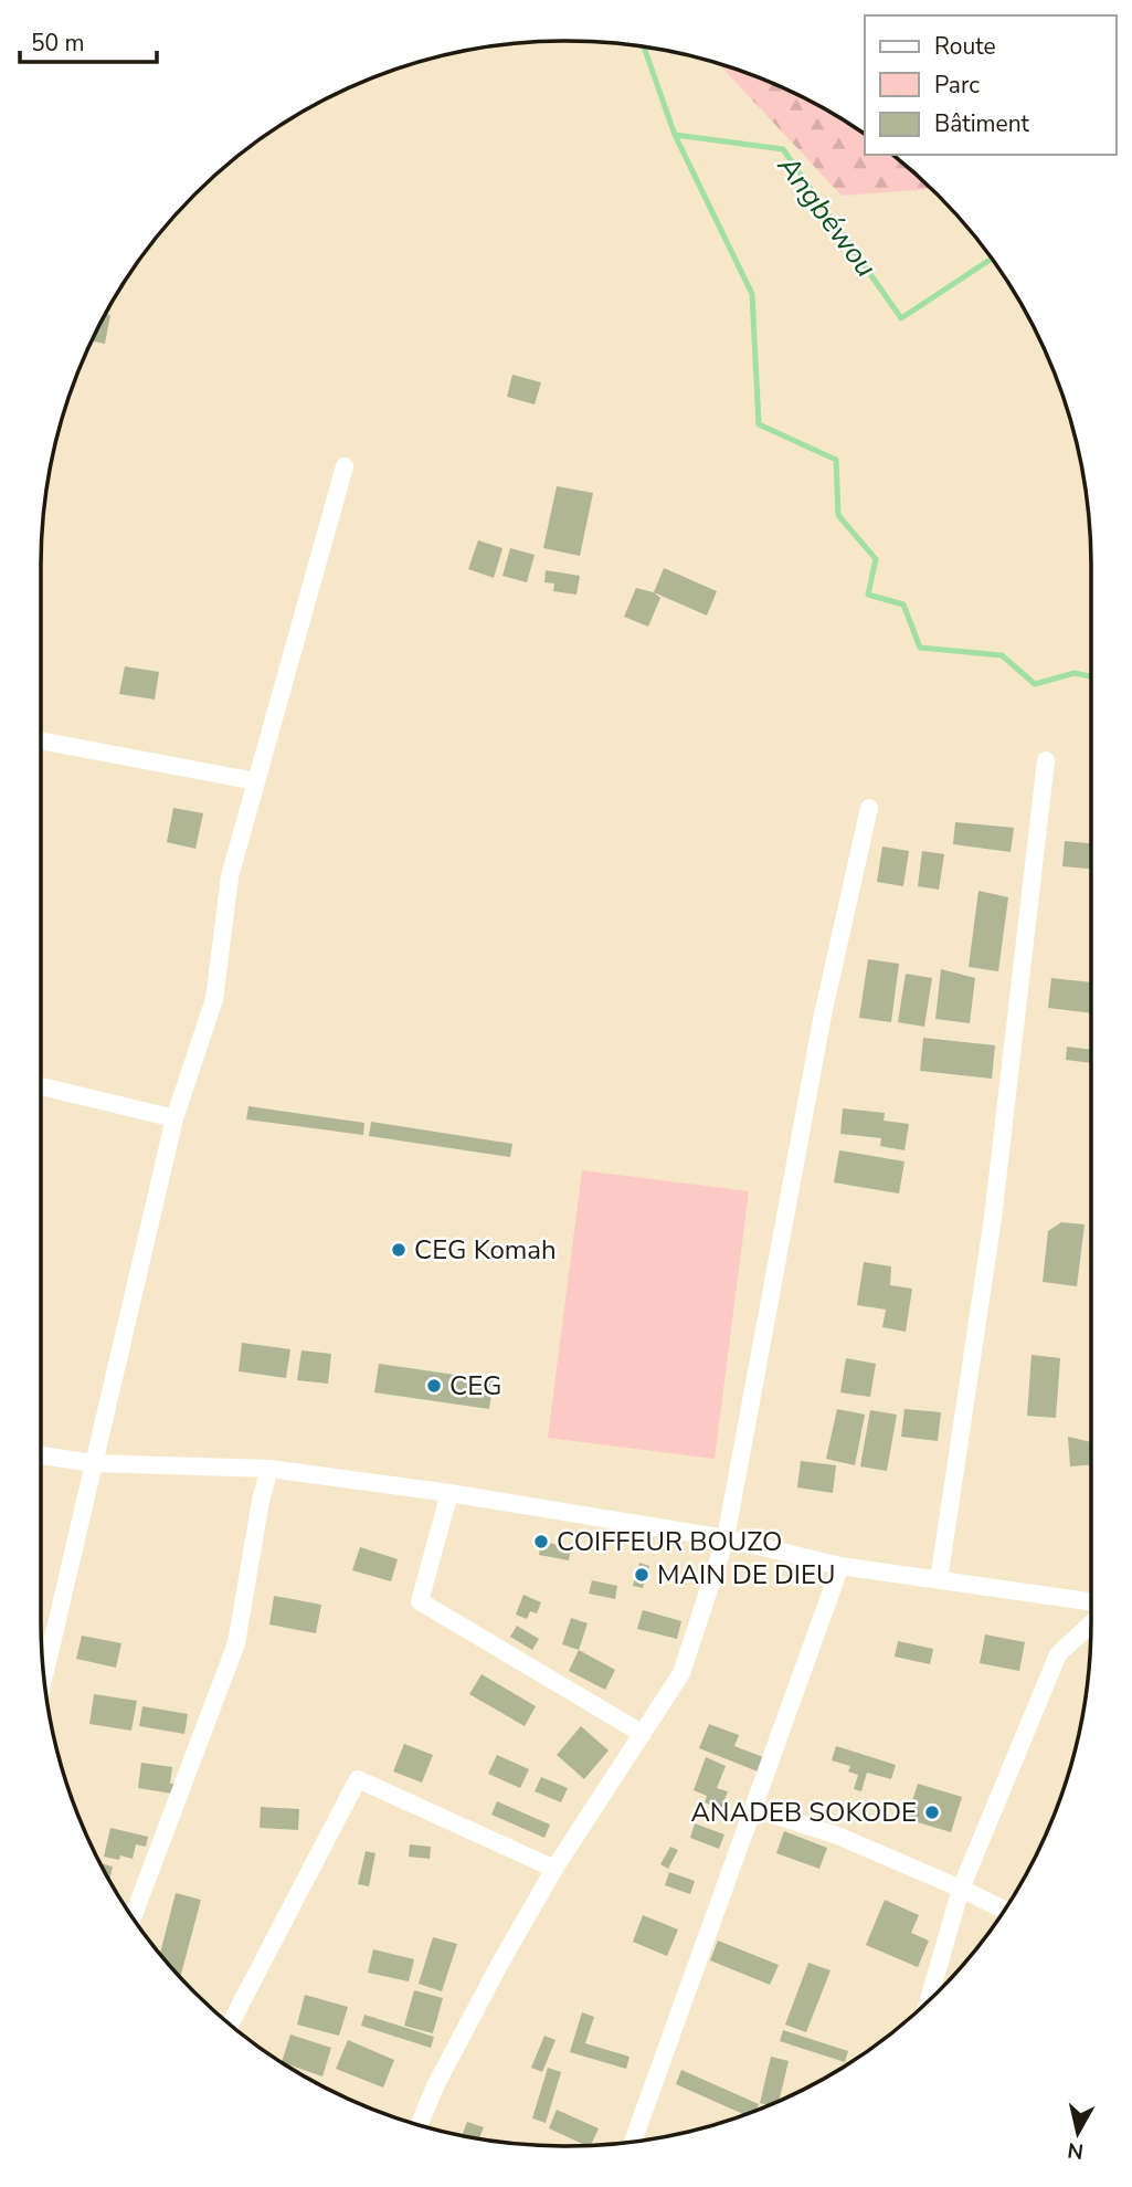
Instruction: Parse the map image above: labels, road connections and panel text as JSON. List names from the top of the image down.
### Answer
{
  "water": ["Angbéwou"],
  "places": [
    "CEG Komah",
    "CEG",
    "COIFFEUR BOUZO",
    "MAIN DE DIEU",
    "ANADEB SOKODE"
  ],
  "legend": ["Route", "Parc", "Bâtiment"],
  "scale_bar": "50 m",
  "north": "bottom"
}
